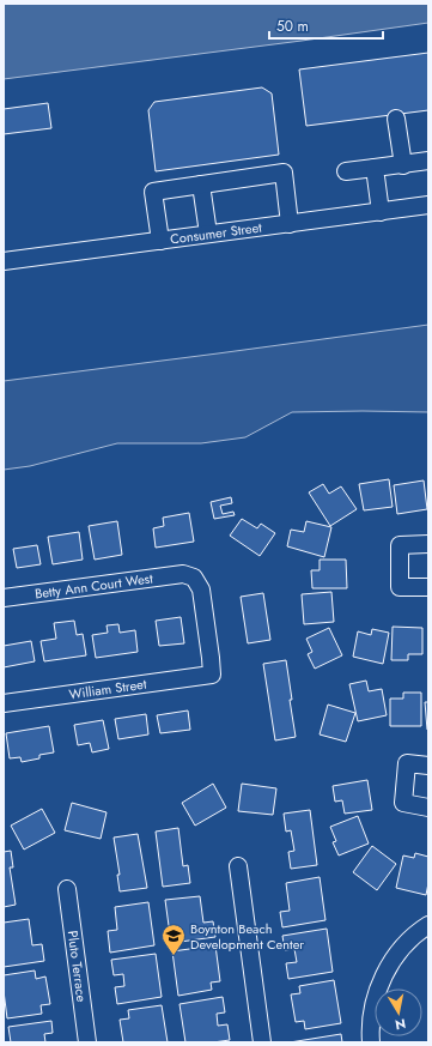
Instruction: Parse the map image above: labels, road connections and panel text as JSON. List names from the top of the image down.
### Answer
{
  "streets": {
    "street": [
      "Consumer Street",
      "Betty Ann Court West",
      "William Street",
      "Pluto Terrace"
    ]
  },
  "crossings": [
    ["Betty Ann Court West", "William Street"]
  ],
  "places": {
    "school or university": ["Boynton Beach Development Center"]
  },
  "scale_bar": "50 m",
  "north": "bottom"
}
